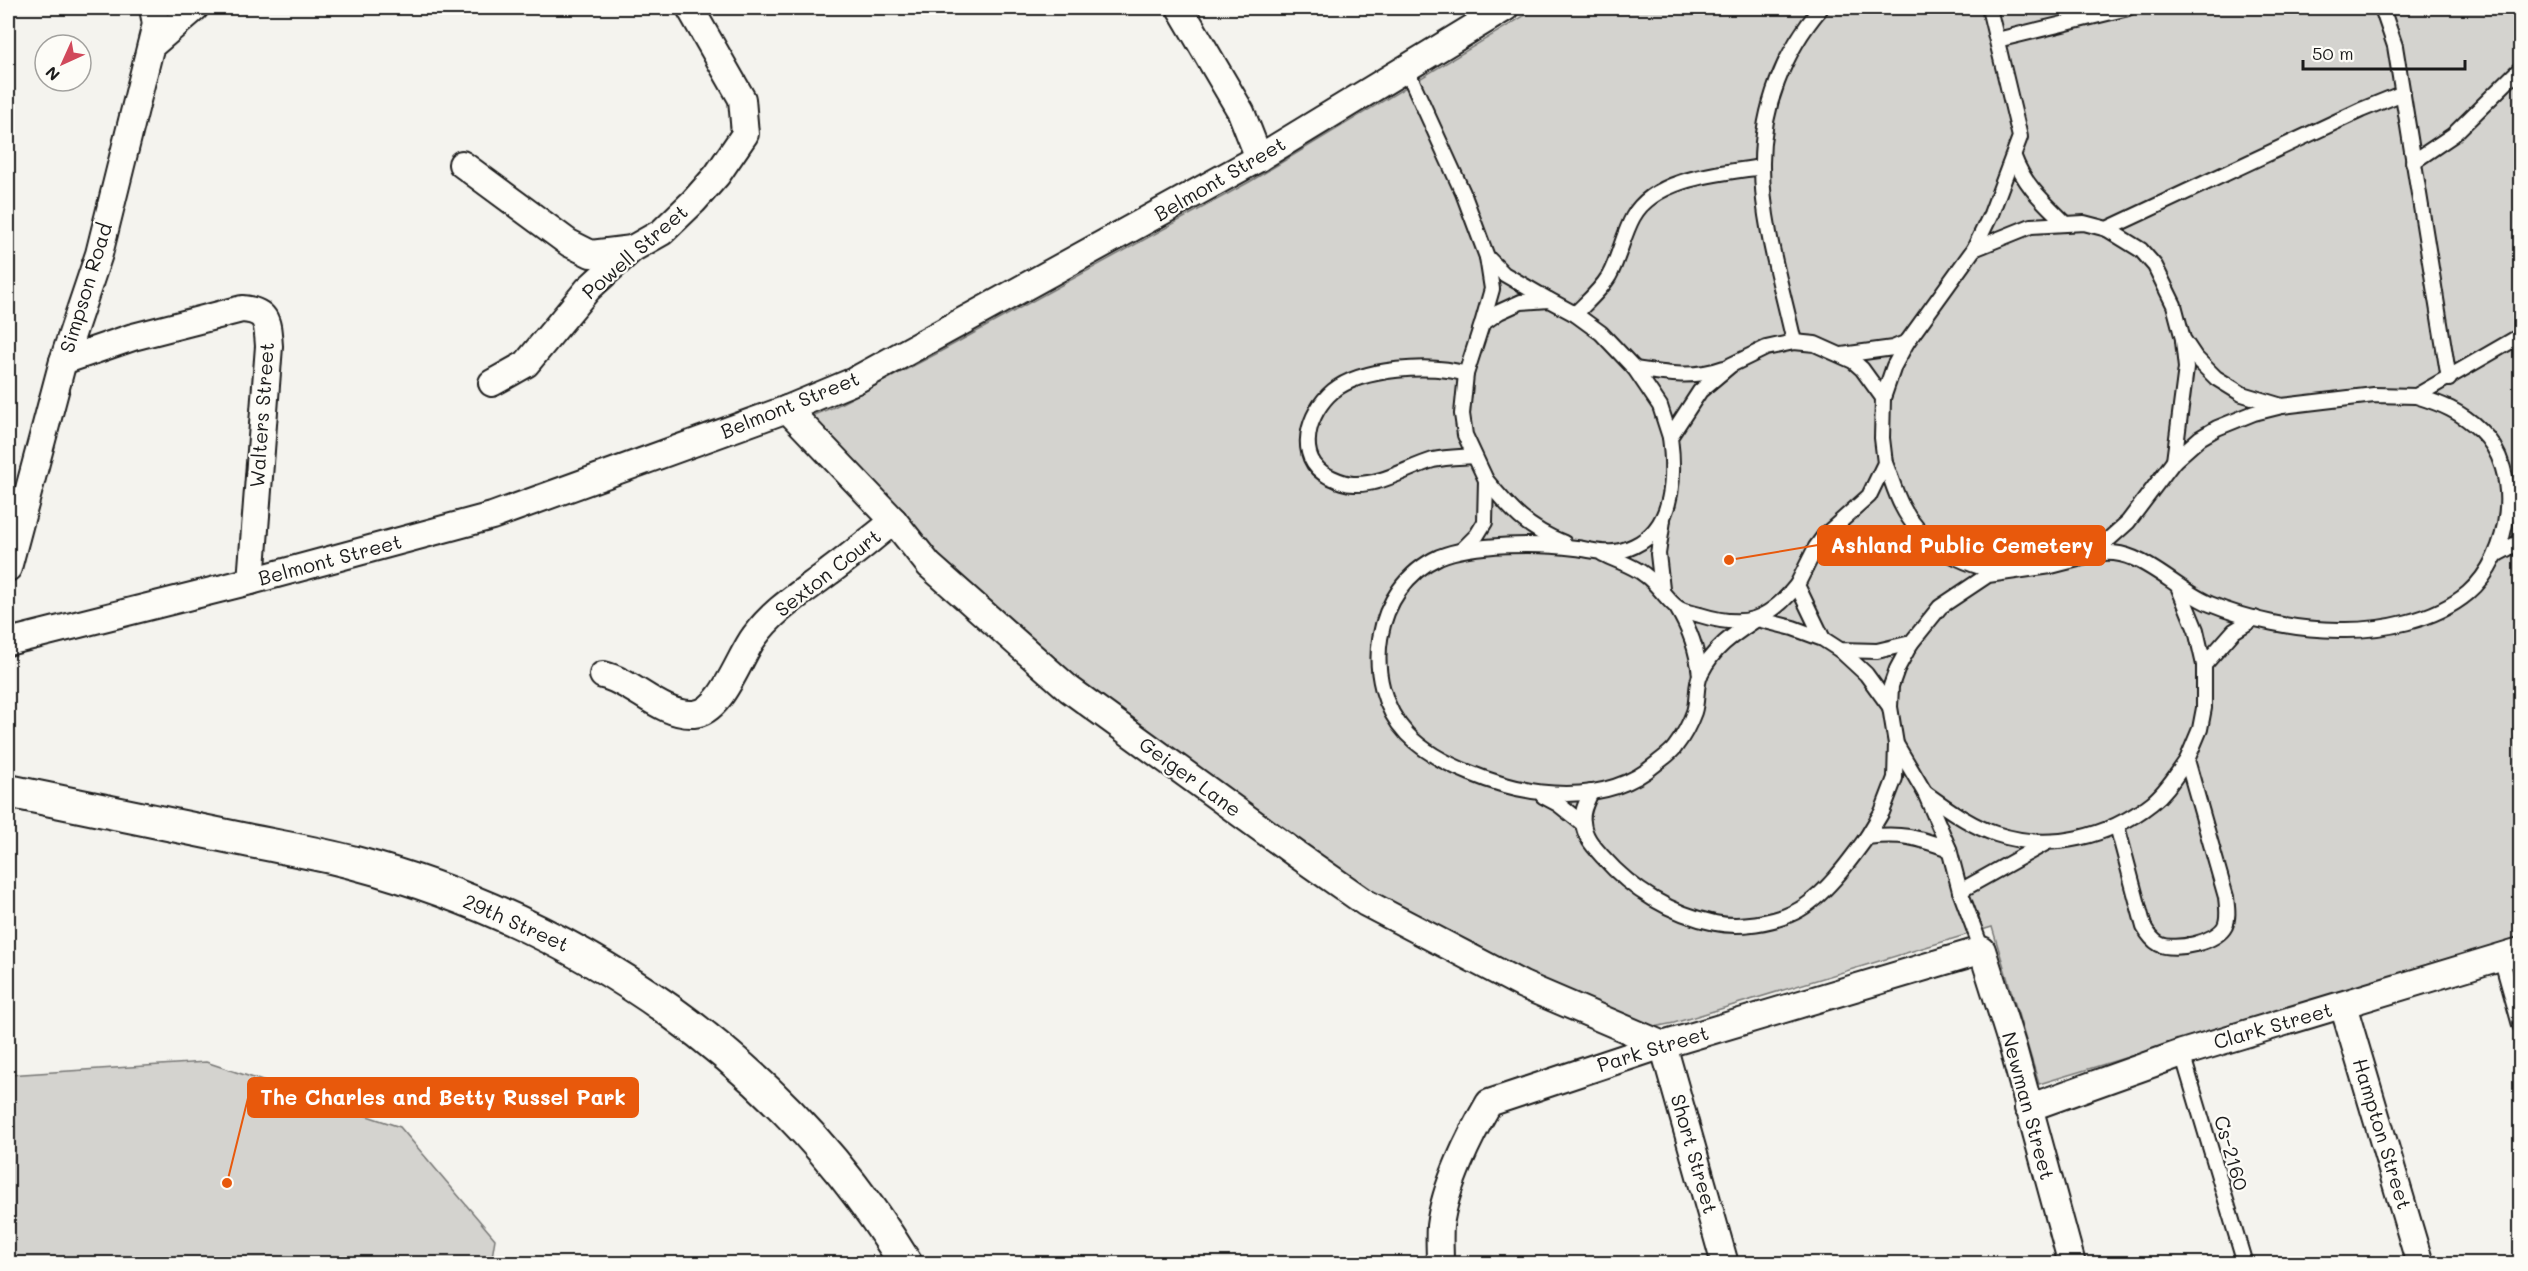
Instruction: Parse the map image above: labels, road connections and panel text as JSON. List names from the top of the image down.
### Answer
{
  "streets": {
    "street": [
      "Belmont Street",
      "Powell Street",
      "Simpson Road",
      "Walters Street",
      "Sexton Court",
      "Geiger Lane",
      "29th Street",
      "Clark Street",
      "Park Street",
      "Newman Street",
      "Hampton Street",
      "Short Street"
    ],
    "lane": ["Cs-2160"]
  },
  "crossings": [
    ["Belmont Street", "Walters Street"],
    ["Belmont Street", "Geiger Lane"],
    ["Simpson Road", "Walters Street"],
    ["Sexton Court", "Geiger Lane"],
    ["Geiger Lane", "Park Street"],
    ["Geiger Lane", "Short Street"],
    ["Clark Street", "Newman Street"],
    ["Clark Street", "Hampton Street"],
    ["Clark Street", "Cs-2160"],
    ["Park Street", "Newman Street"],
    ["Park Street", "Short Street"]
  ],
  "places": ["Ashland Public Cemetery", "The Charles and Betty Russel Park"],
  "scale_bar": "50 m",
  "north": "bottom left"
}
